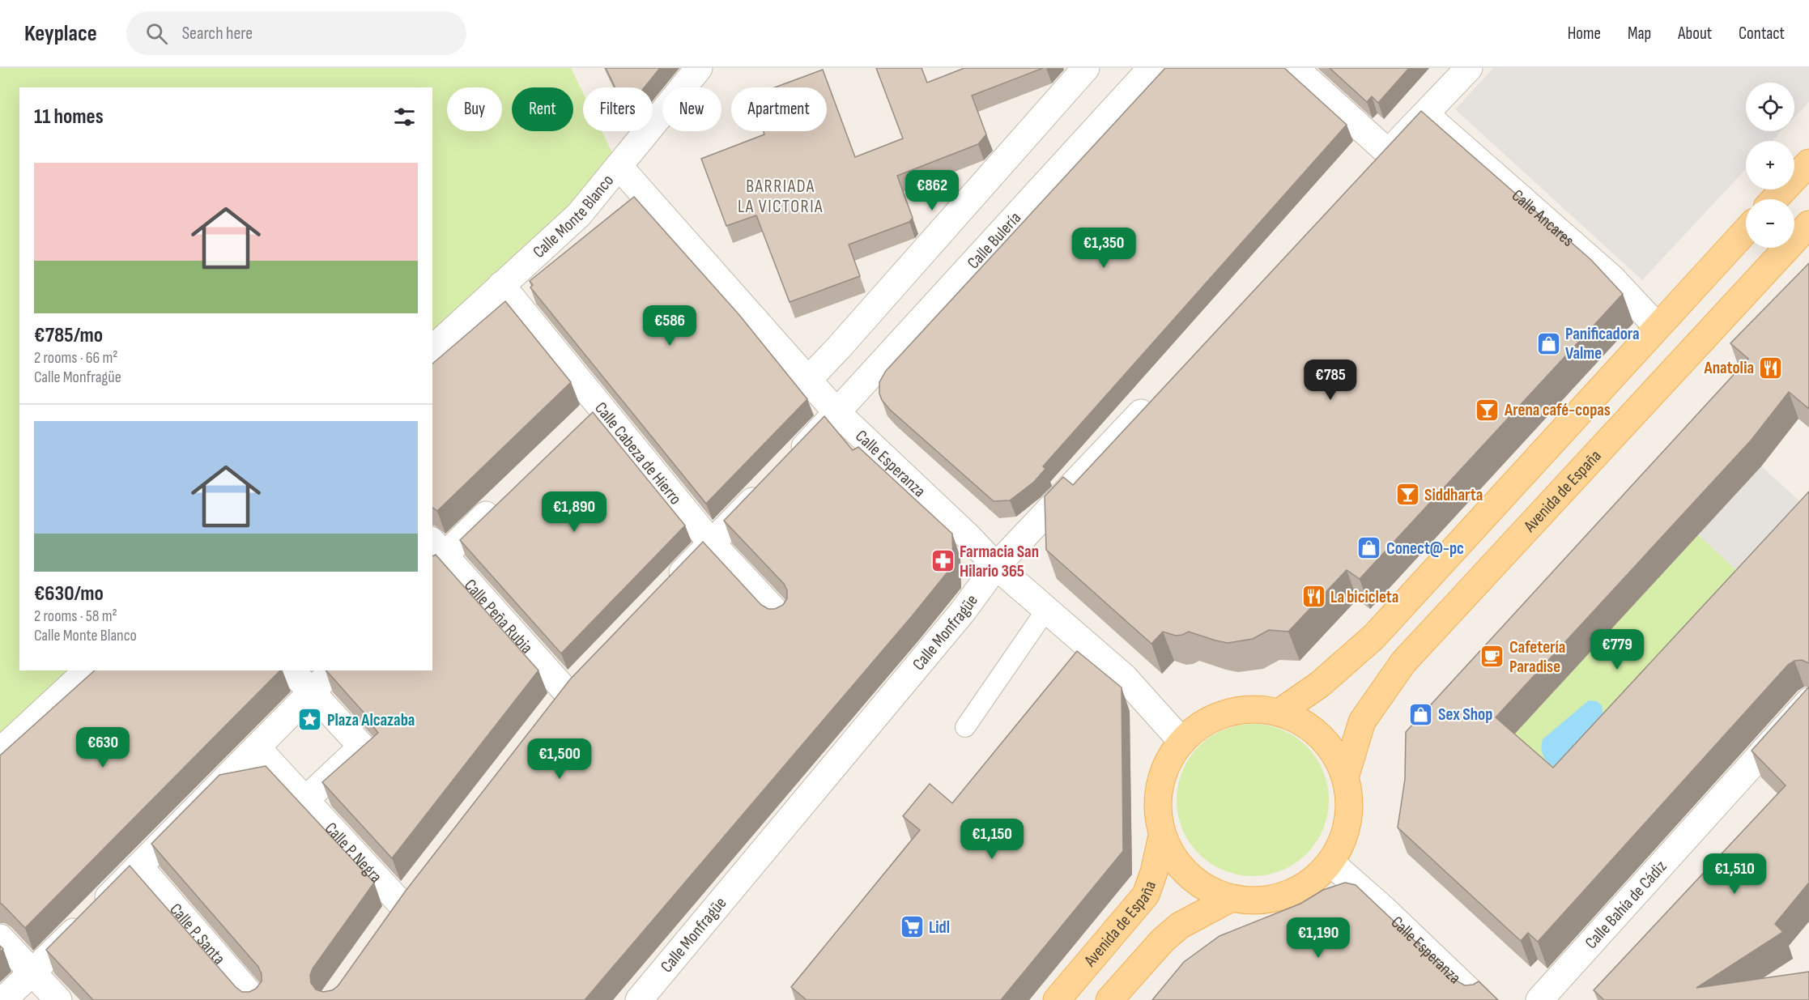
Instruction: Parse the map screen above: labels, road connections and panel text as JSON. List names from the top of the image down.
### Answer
{
  "streets": {
    "main road": ["Avenida de España"],
    "street": [
      "Calle Monte Blanco",
      "Calle Ancares",
      "Calle Bulería",
      "Calle Cabeza de Hierro",
      "Calle Esperanza",
      "Calle Peña Rubia",
      "Calle Monfragüe",
      "Calle P. Negra",
      "Calle Bahía de Cádiz",
      "Calle P. Santa"
    ]
  },
  "crossings": [
    ["Calle Monte Blanco", "Calle Cabeza de Hierro"],
    ["Calle Monte Blanco", "Calle Esperanza"],
    ["Calle Bulería", "Calle Esperanza"],
    ["Calle Esperanza", "Calle Monfragüe"]
  ],
  "districts": ["BARRIADA LA VICTORIA"],
  "places": {
    "shop": ["Panificadora Valme", "Conect@-pc", "Sex Shop"],
    "restaurant": ["Anatolia", "La bicicleta"],
    "bar": ["Arena café-copas", "Siddharta"],
    "pharmacy": ["Farmacia San Hilario 365"],
    "cafe": ["Cafetería Paradise"],
    "place": ["Plaza Alcazaba"],
    "supermarket": ["Lidl"]
  },
  "page": {
    "header": "Keyplace",
    "search": "Search here",
    "nav": [
      "Home",
      "Map",
      "About",
      "Contact"
    ],
    "map_buttons": ["+", "−"],
    "chip": [
      "Buy",
      "Rent",
      "Filters",
      "New",
      "Apartment"
    ],
    "heading": "11 homes",
    "list": [
      {
        "name": "€785/mo",
        "note": "2 rooms · 66 m² · Calle Monfragüe"
      },
      {
        "name": "€630/mo",
        "note": "2 rooms · 58 m² · Calle Monte Blanco"
      }
    ],
    "price": [
      "€862",
      "€1,350",
      "€586",
      "€785",
      "€1,890",
      "€779",
      "€630",
      "€1,500",
      "€1,150",
      "€1,510",
      "€1,190"
    ]
  }
}
